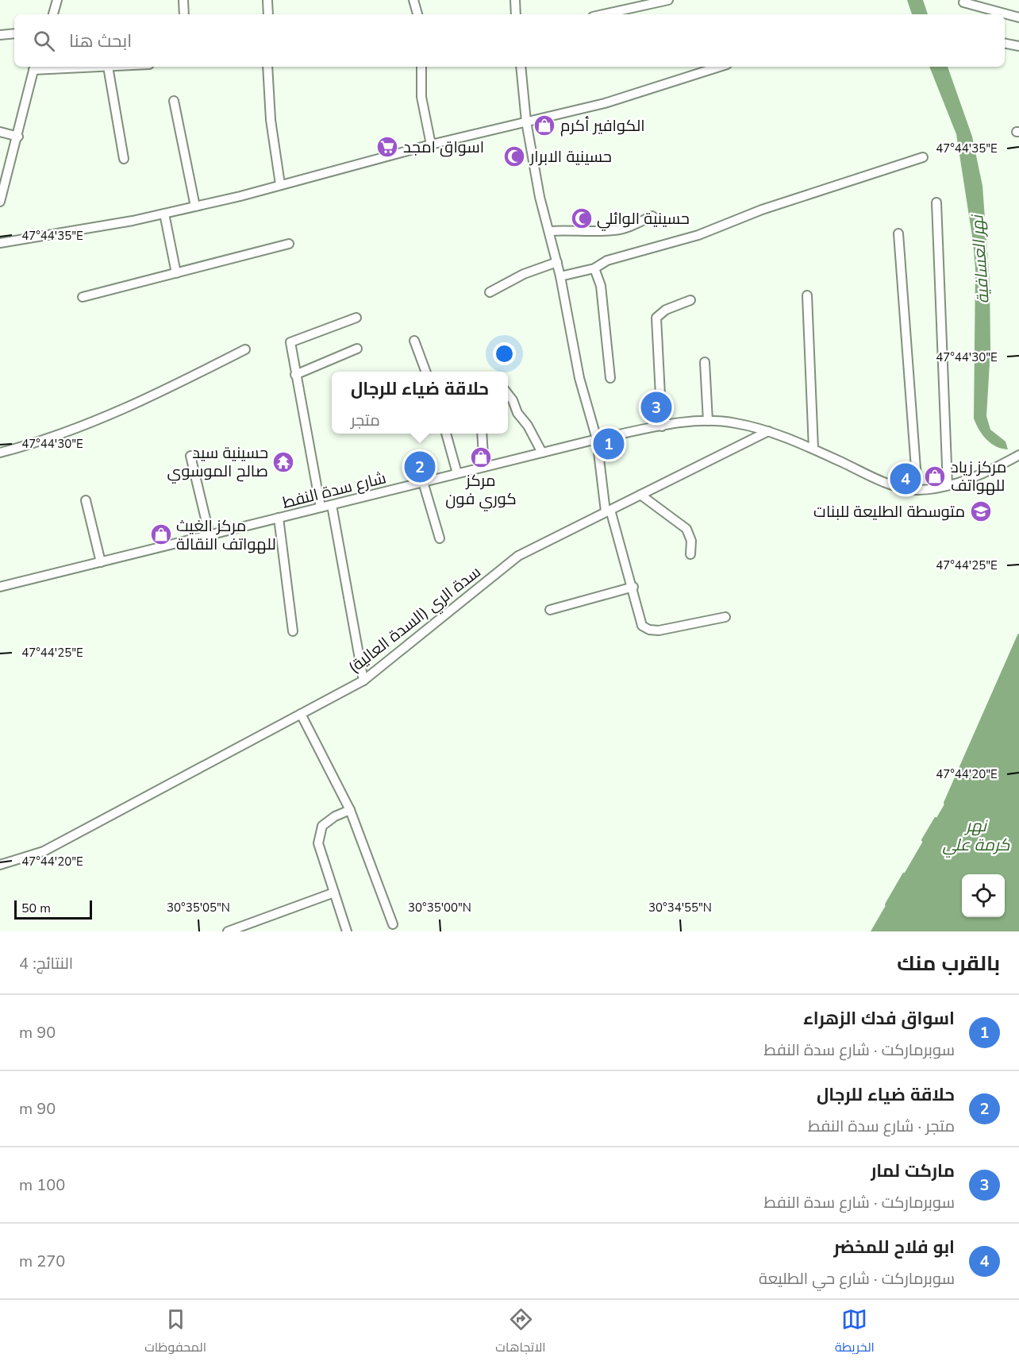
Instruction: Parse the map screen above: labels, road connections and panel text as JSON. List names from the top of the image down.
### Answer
{
  "streets": {
    "street": ["شارع سدة النفط", "سدة الري (السدة العالية)"]
  },
  "crossings": [
    ["شارع سدة النفط", "سدة الري (السدة العالية)"]
  ],
  "water": ["نهر العسافية", "نهر كرمة علي"],
  "places": {
    "shop": [
      "الكوافير أكرم",
      "مركز كوري فون",
      "مركز زياد للهواتف",
      "مركز الغيث للهواتف النقالة"
    ],
    "supermarket": ["اسواق امجد"],
    "mosque": ["حسينية الابرار", "حسينية الوائلي"],
    "temple": ["حسينية سيد صالح الموسوي"],
    "school or university": ["متوسطة الطليعة للبنات"]
  },
  "scale_bar": "50 m",
  "page": {
    "search": "ابحث هنا",
    "popup": ["حلاقة ضياء للرجال", "متجر"],
    "pins": [
      "3",
      "1",
      "2",
      "4"
    ],
    "scale": "50 m",
    "heading": ["بالقرب منك", "النتائج: 4"],
    "list": [
      {
        "mark": "1",
        "name": "اسواق فدك الزهراء",
        "note": "سوبرماركت · شارع سدة النفط",
        "value": "90 m"
      },
      {
        "mark": "2",
        "name": "حلاقة ضياء للرجال",
        "note": "متجر · شارع سدة النفط",
        "value": "90 m"
      },
      {
        "mark": "3",
        "name": "ماركت لمار",
        "note": "سوبرماركت · شارع سدة النفط",
        "value": "100 m"
      },
      {
        "mark": "4",
        "name": "ابو فلاح للمخضر",
        "note": "سوبرماركت · شارع حي الطليعة",
        "value": "270 m"
      }
    ],
    "nav": ["الخريطة", "الاتجاهات", "المحفوظات"]
  },
  "coordinates": [
    "47°44'35\"E",
    "47°44'30\"E",
    "47°44'25\"E",
    "47°44'20\"E",
    "30°35'05\"N",
    "30°35'00\"N",
    "30°34'55\"N"
  ]
}
